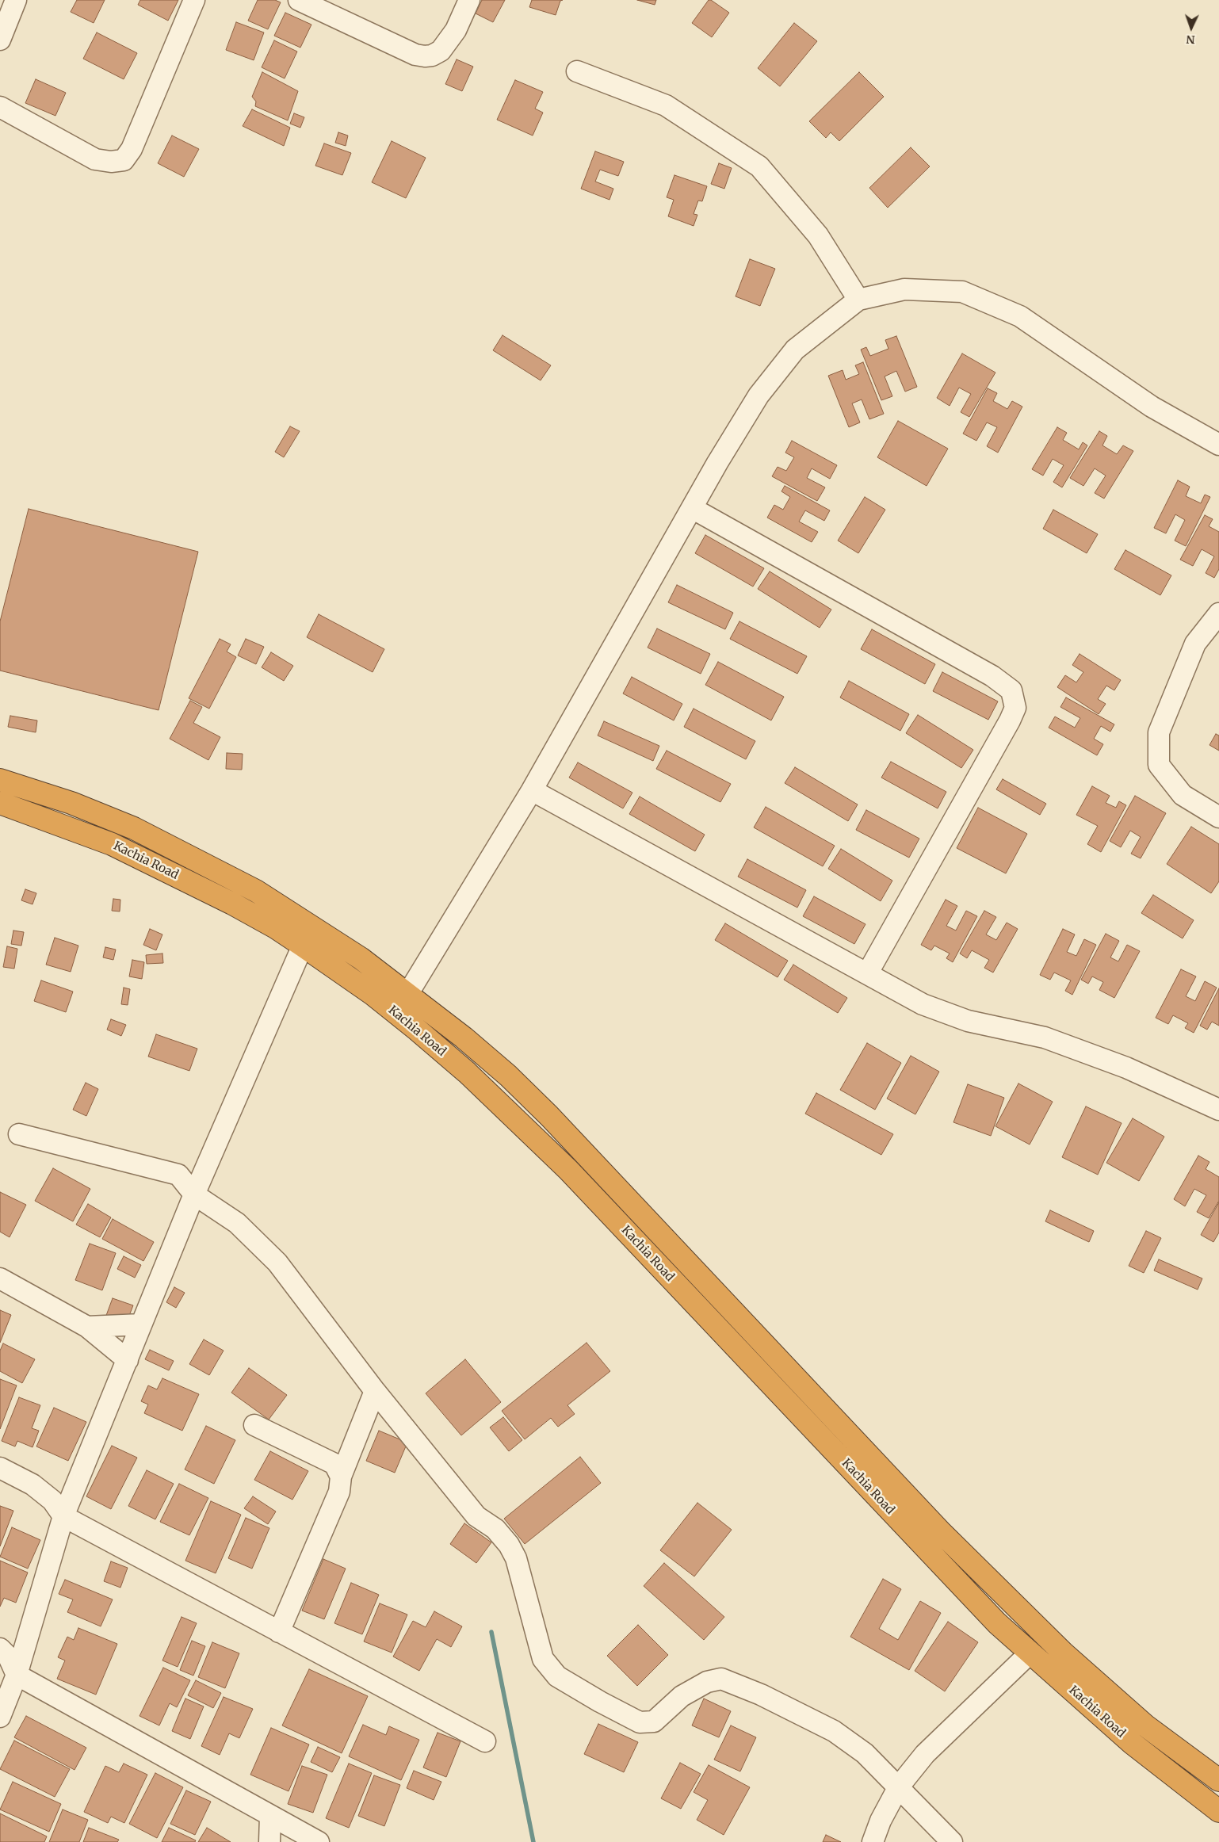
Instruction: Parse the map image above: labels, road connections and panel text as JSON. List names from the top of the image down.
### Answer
{
  "streets": {
    "highway": ["Kachia Road"]
  },
  "north": "bottom"
}
